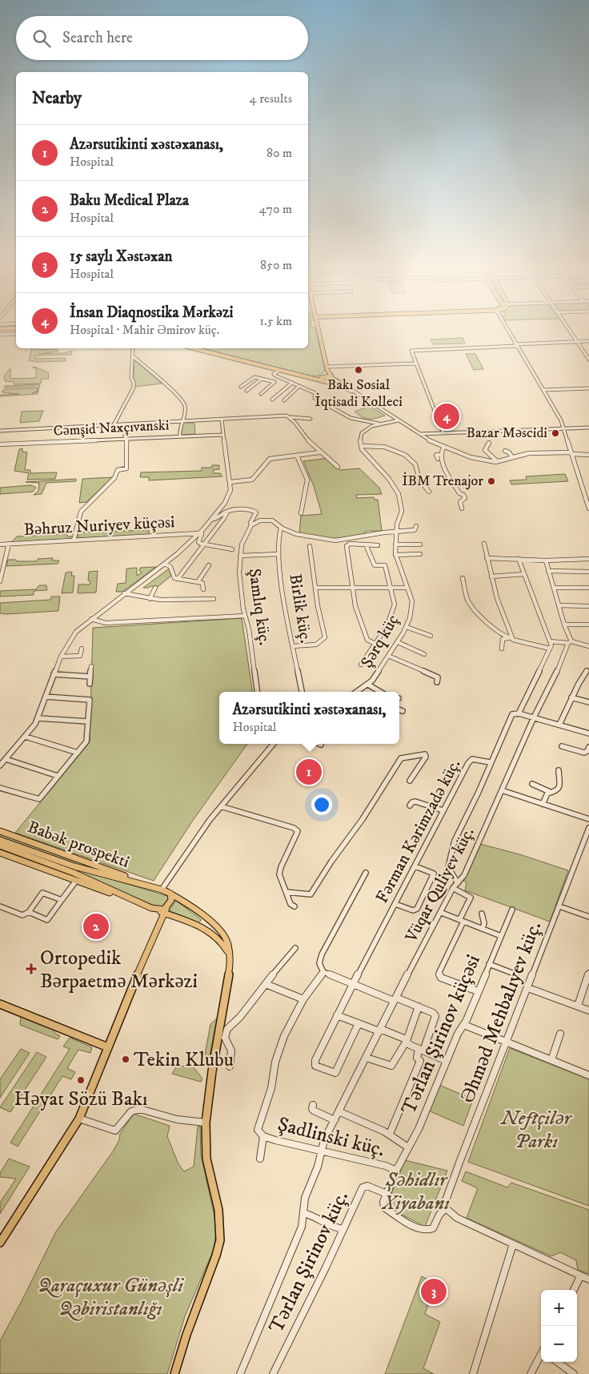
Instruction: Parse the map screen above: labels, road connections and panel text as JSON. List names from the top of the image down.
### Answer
{
  "streets": {
    "main road": ["Babək prospekti"],
    "street": [
      "Cəmşid Naxçıvanski",
      "Bəhruz Nuriyev küçəsi",
      "Şamlıq küç.",
      "Birlik küç.",
      "Şərq küç",
      "Fərman Kərimzadə küç.",
      "Vüqar Quliyev küç.",
      "Əhməd Mehbalıyev küç.",
      "Tərlan Şirinov küçəsi",
      "Şadlinski küç.",
      "Tərlan Şirinov küç."
    ]
  },
  "crossings": [
    ["Vüqar Quliyev küç.", "Şadlinski küç."],
    ["Tərlan Şirinov küçəsi", "Şadlinski küç."],
    ["Şadlinski küç.", "Tərlan Şirinov küç."]
  ],
  "parks": ["Neftçilər Parkı", "Şəhidlır Xiyabanı", "Qaraçuxur Günəşli Qəbiristanlığı"],
  "places": {
    "other": [
      "Bakı Sosial İqtisadi Kolleci",
      "Bazar Məscidi",
      "İBM Trenajor",
      "Tekin Klubu",
      "Həyat Sözü Bakı"
    ],
    "health": ["Ortopedik Bərpaetmə Mərkəzi"]
  },
  "page": {
    "search": "Search here",
    "heading": ["Nearby", "4 results"],
    "list": [
      {
        "mark": "1",
        "name": "Azərsutikinti xəstəxanası,",
        "note": "Hospital",
        "value": "80 m"
      },
      {
        "mark": "2",
        "name": "Baku Medical Plaza",
        "note": "Hospital",
        "value": "470 m"
      },
      {
        "mark": "3",
        "name": "15 saylı Xəstəxan",
        "note": "Hospital",
        "value": "850 m"
      },
      {
        "mark": "4",
        "name": "İnsan Diaqnostika Mərkəzi",
        "note": "Hospital · Mahir Əmirov küç.",
        "value": "1.5 km"
      }
    ],
    "pins": [
      "4",
      "1",
      "2",
      "3"
    ],
    "popup": ["Azərsutikinti xəstəxanası,", "Hospital"],
    "map_buttons": ["+", "−"]
  }
}
